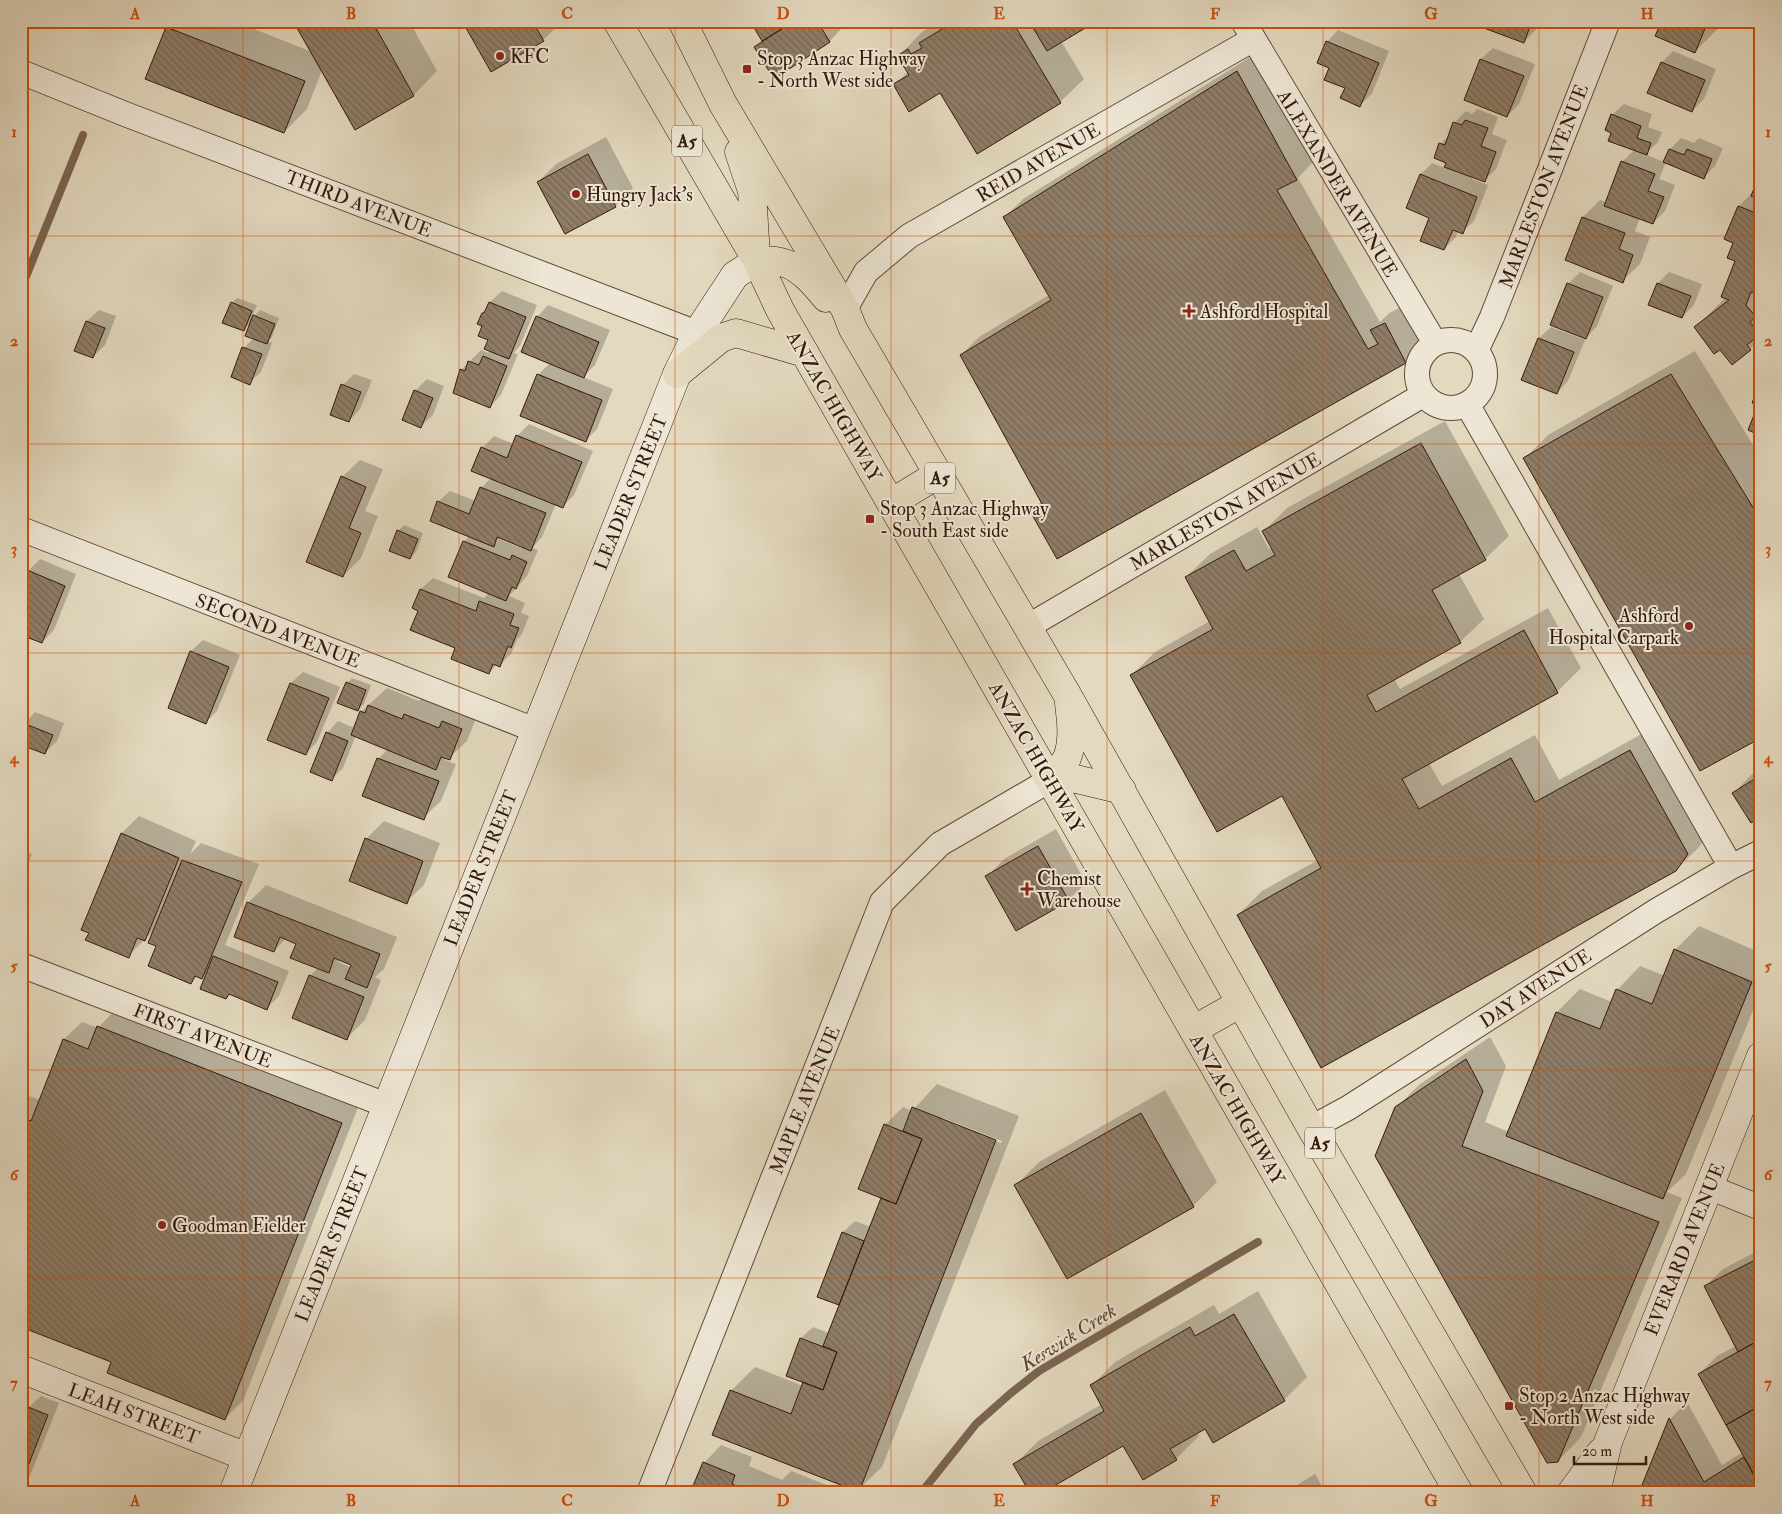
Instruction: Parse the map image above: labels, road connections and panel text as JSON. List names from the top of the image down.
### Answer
{
  "streets": {
    "highway": ["A5", "ANZAC HIGHWAY"],
    "main road": ["LEADER STREET", "EVERARD AVENUE", "LEAH STREET"],
    "street": [
      "REID AVENUE",
      "ALEXANDER AVENUE",
      "MARLESTON AVENUE",
      "THIRD AVENUE",
      "SECOND AVENUE",
      "DAY AVENUE",
      "FIRST AVENUE",
      "MAPLE AVENUE"
    ]
  },
  "crossings": [
    ["A5", "REID AVENUE"],
    ["A5", "MARLESTON AVENUE"],
    ["A5", "DAY AVENUE"],
    ["REID AVENUE", "ALEXANDER AVENUE"],
    ["ALEXANDER AVENUE", "MARLESTON AVENUE"],
    ["THIRD AVENUE", "LEADER STREET"],
    ["ANZAC HIGHWAY", "LEADER STREET"],
    ["ANZAC HIGHWAY", "MAPLE AVENUE"],
    ["LEADER STREET", "SECOND AVENUE"],
    ["LEADER STREET", "FIRST AVENUE"],
    ["LEADER STREET", "LEAH STREET"]
  ],
  "water": ["Keswick Creek"],
  "places": {
    "other": [
      "KFC",
      "Hungry Jack's",
      "Ashford Hospital Carpark",
      "Goodman Fielder"
    ],
    "transit": ["Stop 3 Anzac Highway - North West side", "Stop 3 Anzac Highway - South East side", "Stop 2 Anzac Highway - North West side"],
    "health": ["Ashford Hospital", "Chemist Warehouse"]
  },
  "scale_bar": "20 m",
  "grid": {
    "columns": [
      "A",
      "B",
      "C",
      "D",
      "E",
      "F",
      "G",
      "H"
    ],
    "rows": [
      "1",
      "2",
      "3",
      "4",
      "5",
      "6",
      "7"
    ]
  }
}
